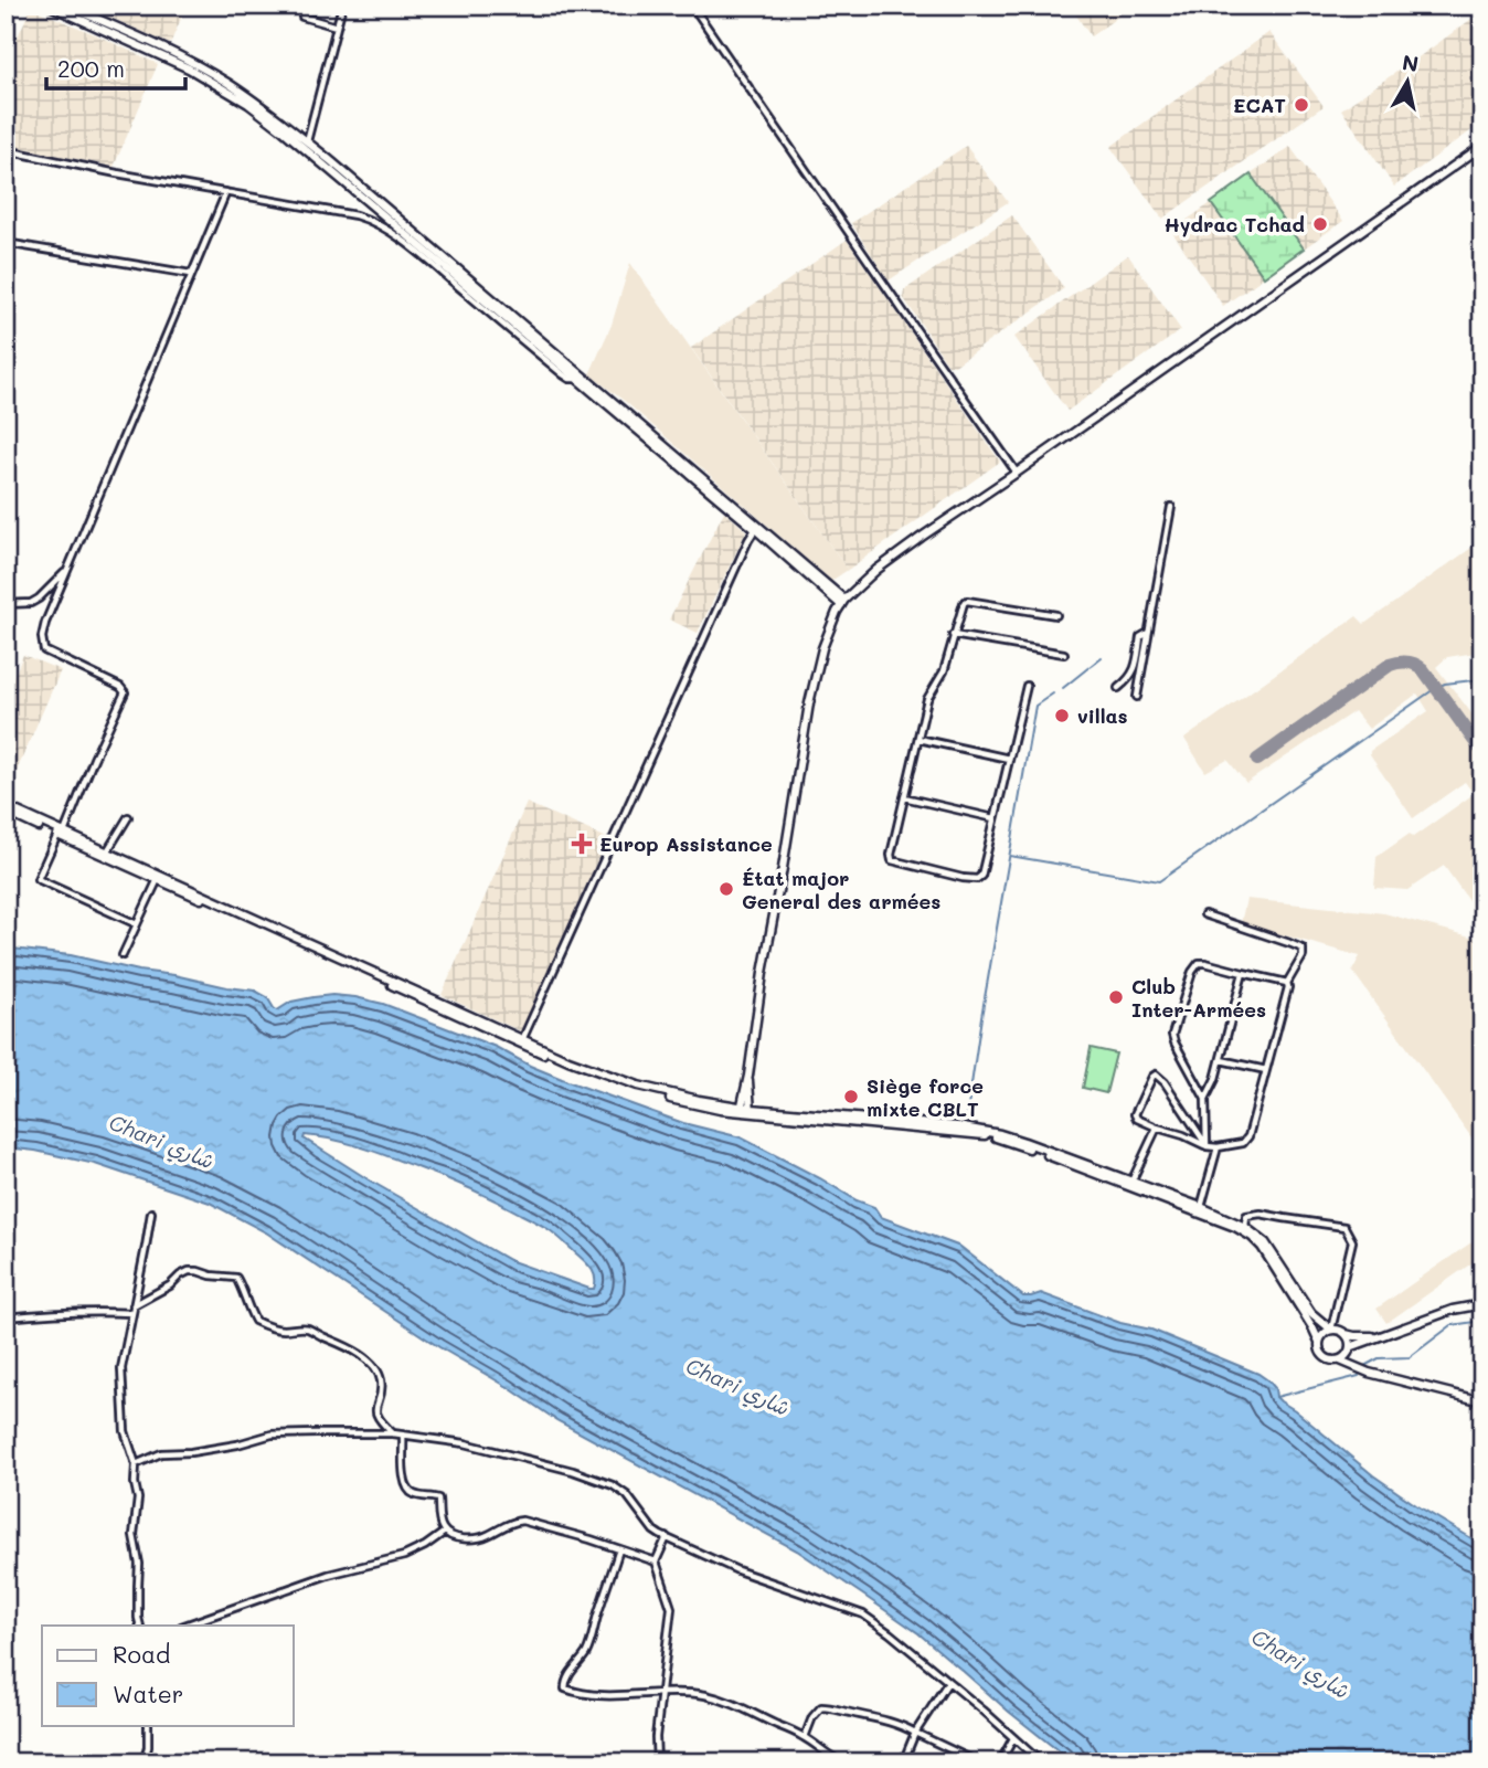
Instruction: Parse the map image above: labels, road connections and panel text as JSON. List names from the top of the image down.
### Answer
{
  "water": ["Chari شاري"],
  "places": {
    "other": [
      "ECAT",
      "Hydrac Tchad",
      "villas",
      "État major General des armées",
      "Club Inter-Armées",
      "Siège force mixte CBLT"
    ],
    "health": ["Europ Assistance"]
  },
  "legend": ["Road", "Water"],
  "scale_bar": "200 m",
  "north": "top"
}
